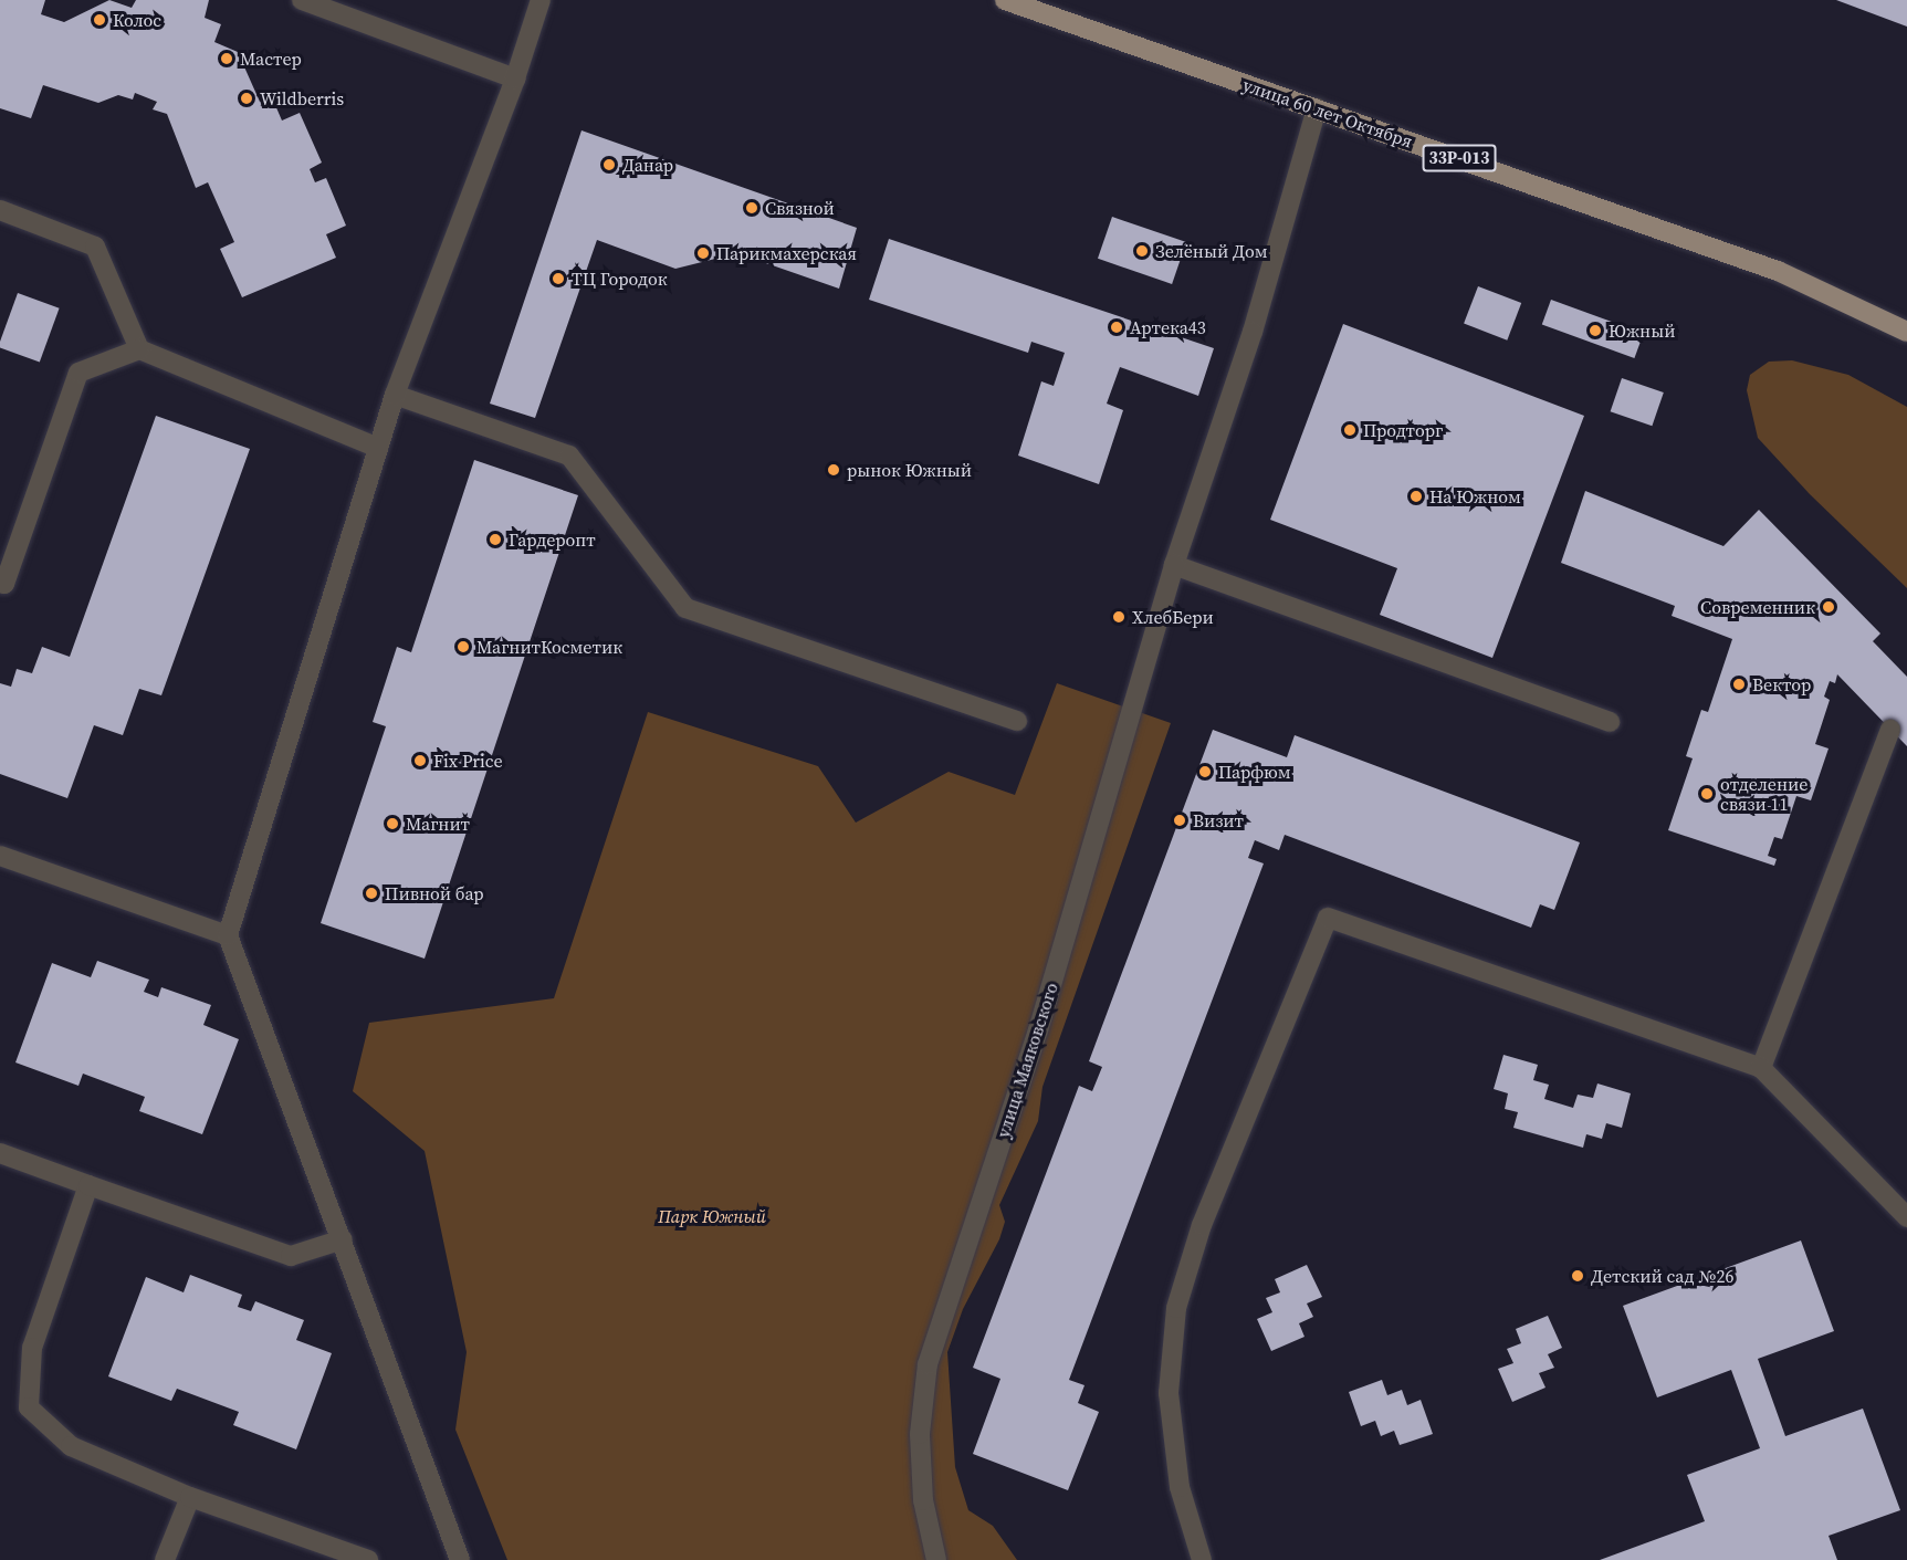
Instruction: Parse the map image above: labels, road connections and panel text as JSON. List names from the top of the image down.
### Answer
{
  "streets": {
    "main road": ["улица 60 лет Октября", "33Р-013"],
    "street": ["улица Маяковского"]
  },
  "crossings": [
    ["улица 60 лет Октября", "улица Маяковского"]
  ],
  "parks": ["Парк Южный"],
  "places": [
    "Колос",
    "Мастер",
    "Wildberris",
    "Данар",
    "Связной",
    "Зелёный Дом",
    "Парикмахерская",
    "ТЦ Городок",
    "Артека43",
    "Южный",
    "Продторг",
    "рынок Южный",
    "На Южном",
    "Гардеропт",
    "Современник",
    "ХлебБери",
    "МагнитКосметик",
    "Вектор",
    "Fix Price",
    "Парфюм",
    "отделение связи 11",
    "Визит",
    "Магнит",
    "Пивной бар",
    "Детский сад №26"
  ]
}
